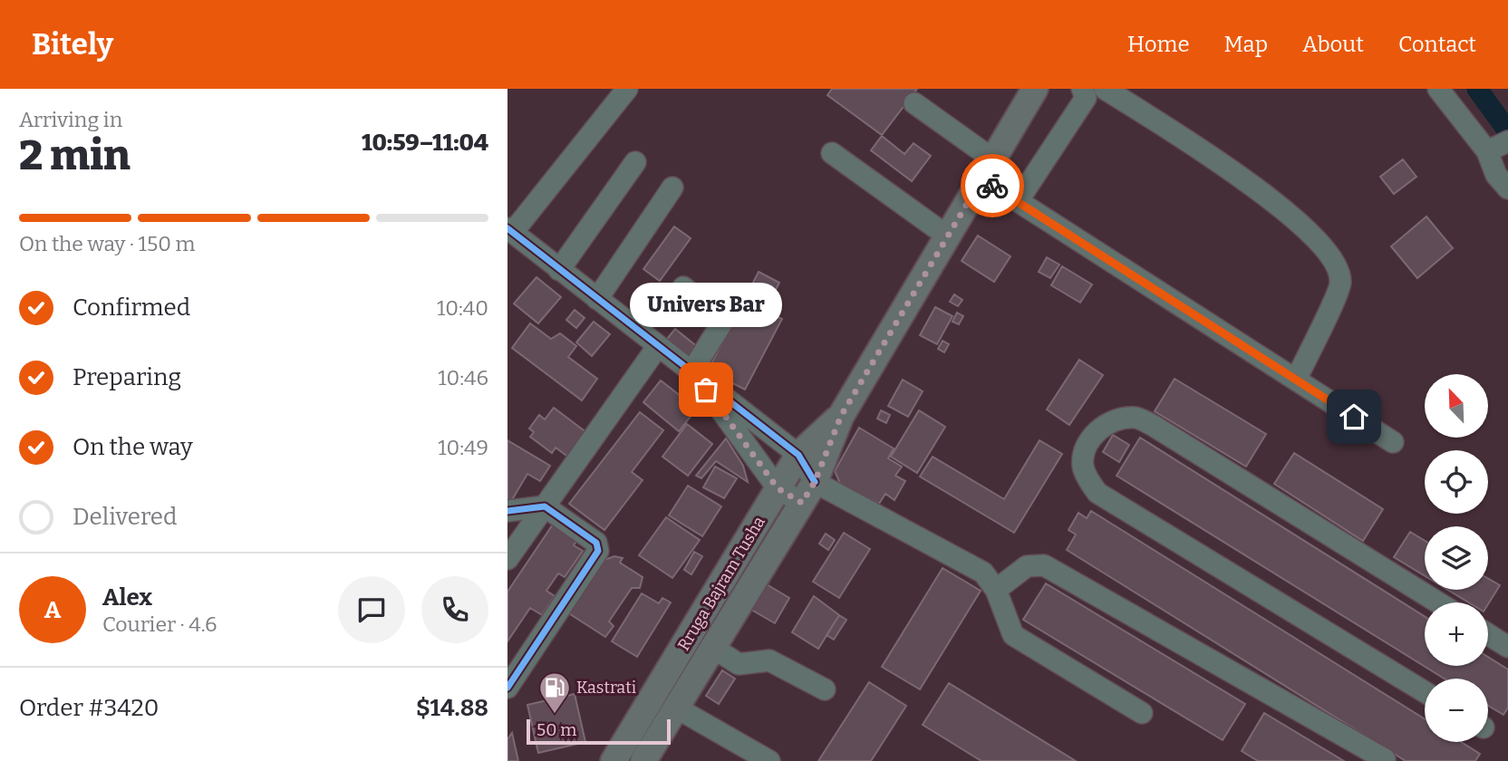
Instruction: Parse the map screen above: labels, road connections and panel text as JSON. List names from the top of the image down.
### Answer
{
  "streets": {
    "main road": ["Rruga Bajram Tusha"]
  },
  "places": {
    "other": ["Univers Bar"],
    "fuel station": ["Kastrati"]
  },
  "scale_bar": "50 m",
  "north": "top left",
  "page": {
    "header": "Bitely",
    "nav": [
      "Home",
      "Map",
      "About",
      "Contact"
    ],
    "heading": ["2 min", "Arriving in", "10:59–11:04"],
    "panel": [
      "Alex",
      "Courier · 4.6",
      "Order #3420",
      "$14.88"
    ],
    "bar": "On the way · 150 m",
    "list": [
      ["Confirmed", "10:40"],
      ["Preparing", "10:46"],
      ["On the way", "10:49"],
      "Delivered"
    ],
    "bubble": "Univers Bar",
    "map_buttons": ["+", "−"],
    "round": "A",
    "scale": "50 m"
  }
}
